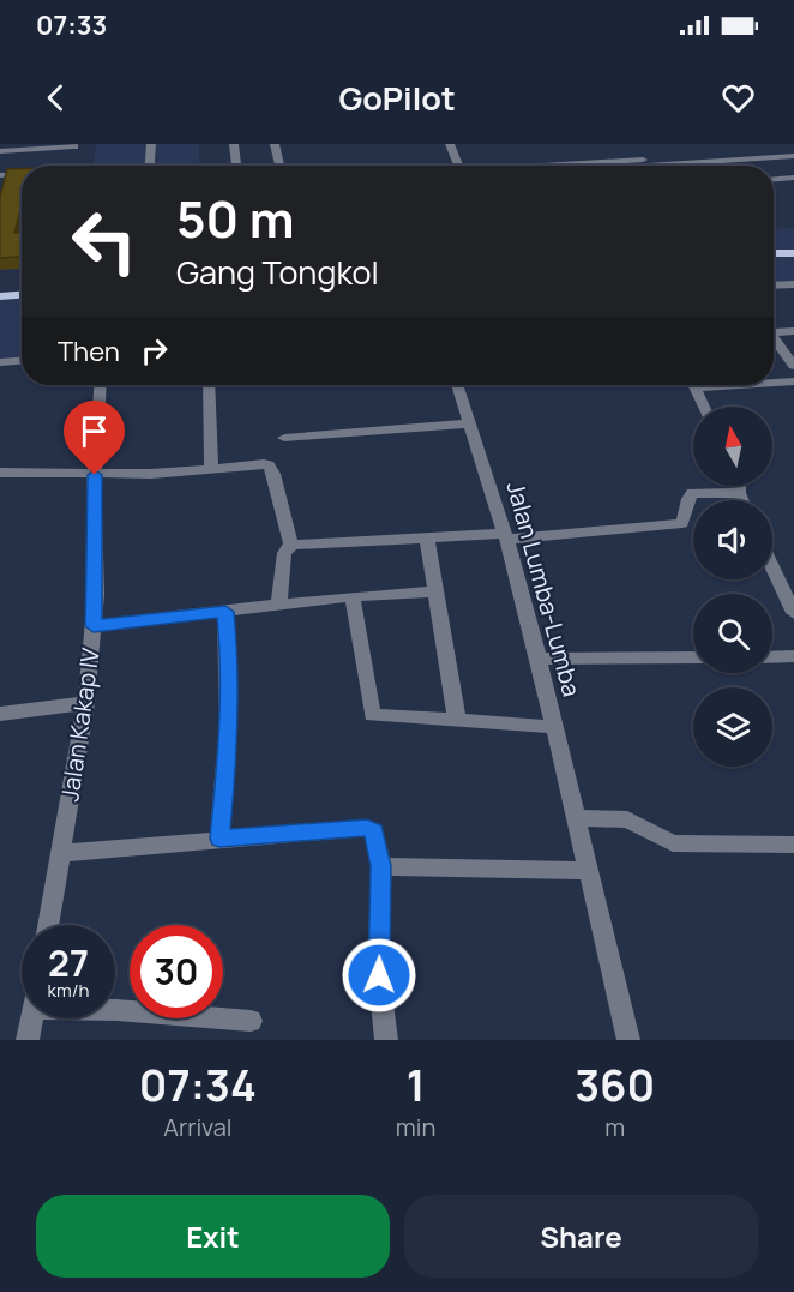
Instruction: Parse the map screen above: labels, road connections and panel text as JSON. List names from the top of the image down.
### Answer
{
  "streets": {
    "street": ["Jalan Lumba-Lumba", "Jalan Kakap IV"]
  },
  "north": "top",
  "page": {
    "status": "07:33",
    "header": "GoPilot",
    "turn": ["50 m", "Gang Tongkol"],
    "then": "Then",
    "speed": "27 km/h",
    "limit": "30",
    "eta": [
      "07:34",
      "Arrival",
      "1",
      "min",
      "360",
      "m"
    ],
    "buttons": ["Exit", "Share"]
  }
}
